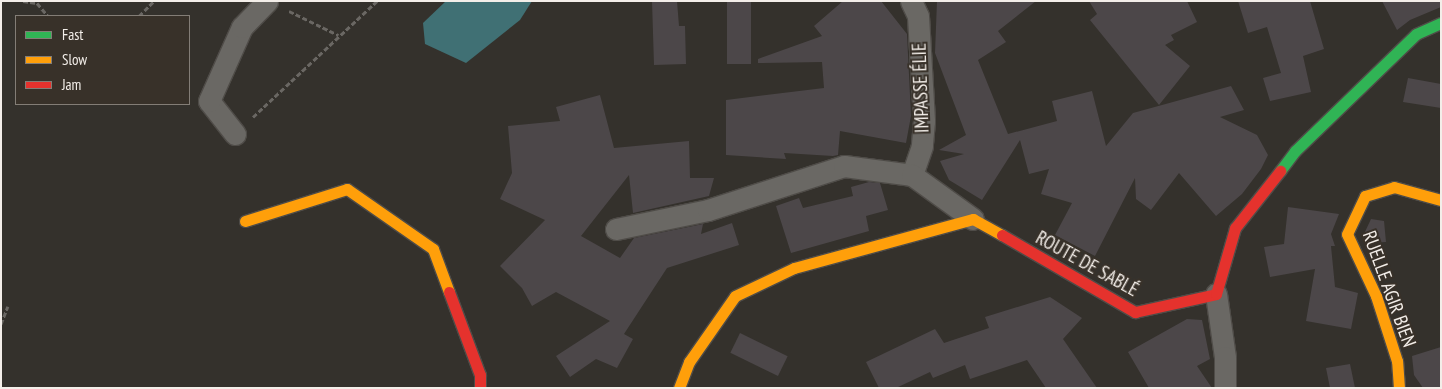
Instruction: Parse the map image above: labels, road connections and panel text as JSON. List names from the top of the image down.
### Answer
{
  "streets": {
    "street": ["IMPASSE ÉLIE", "ROUTE DE SABLÉ", "RUELLE AGIR BIEN"]
  },
  "legend": ["Fast", "Slow", "Jam"]
}
